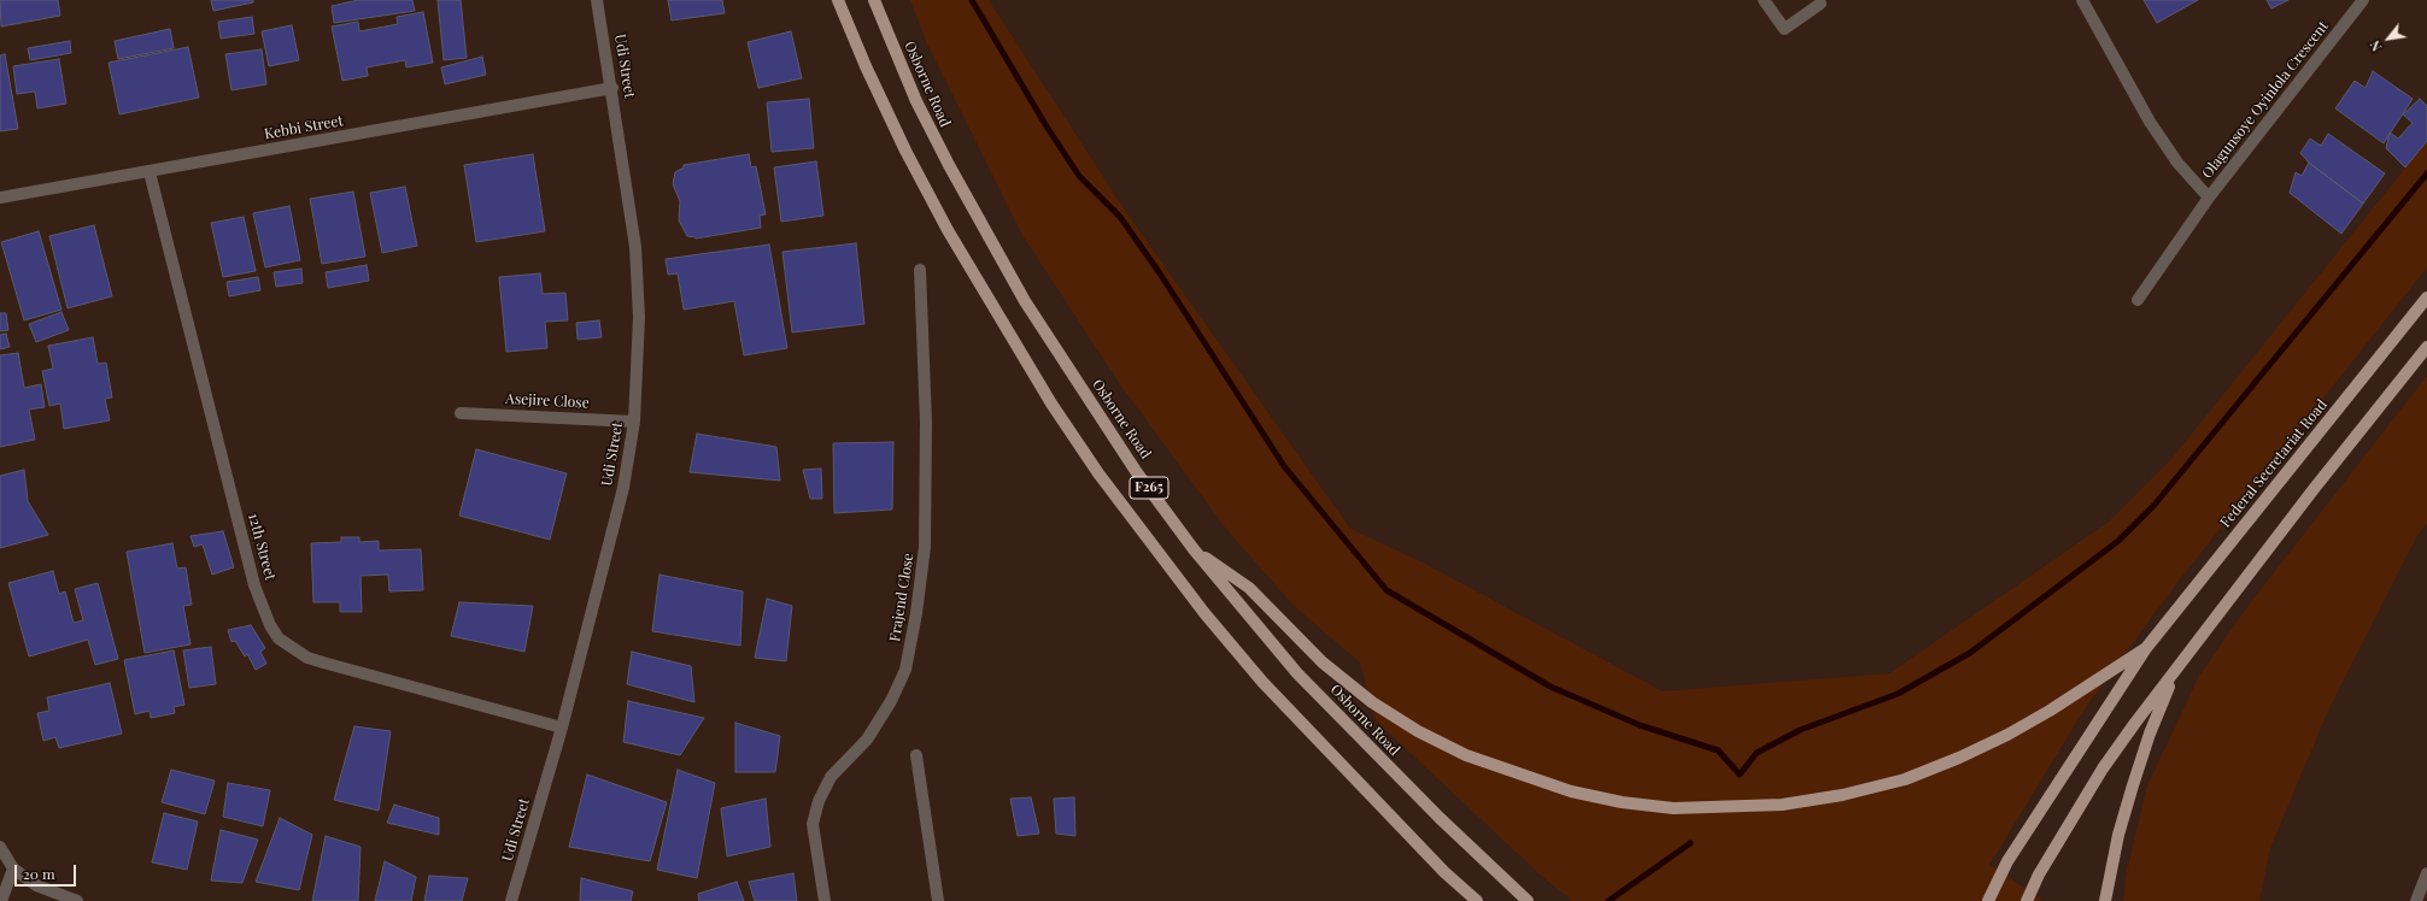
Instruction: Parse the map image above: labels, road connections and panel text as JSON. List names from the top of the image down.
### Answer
{
  "streets": {
    "main road": ["Osborne Road", "Federal Secretariat Road", "F265"],
    "street": [
      "Udi Street",
      "Olagunsoye Oyinlola Crescent",
      "Kebbi Street",
      "Asejire Close",
      "12th Street",
      "Frajend Close"
    ]
  },
  "crossings": [
    ["Udi Street", "Kebbi Street"],
    ["Udi Street", "Asejire Close"],
    ["Udi Street", "12th Street"],
    ["Kebbi Street", "12th Street"]
  ],
  "scale_bar": "20 m",
  "north": "bottom left"
}
